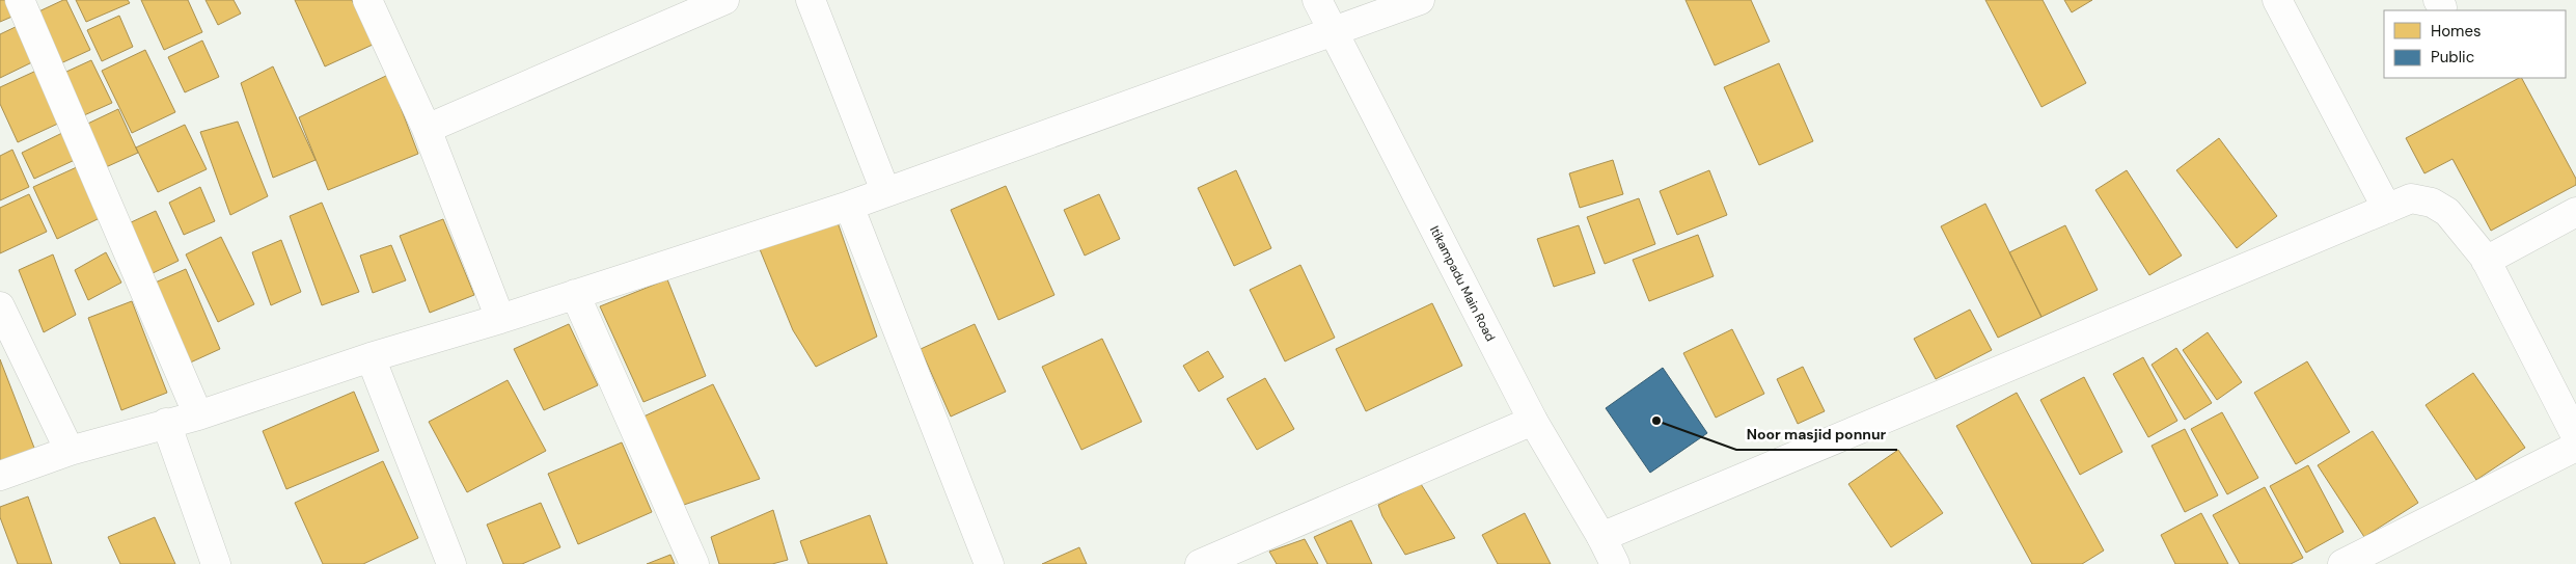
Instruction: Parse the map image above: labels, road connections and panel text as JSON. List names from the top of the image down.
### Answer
{
  "streets": {
    "street": ["Itikampadu Main Road"]
  },
  "places": ["Noor masjid ponnur"],
  "legend": ["Homes", "Public"]
}
